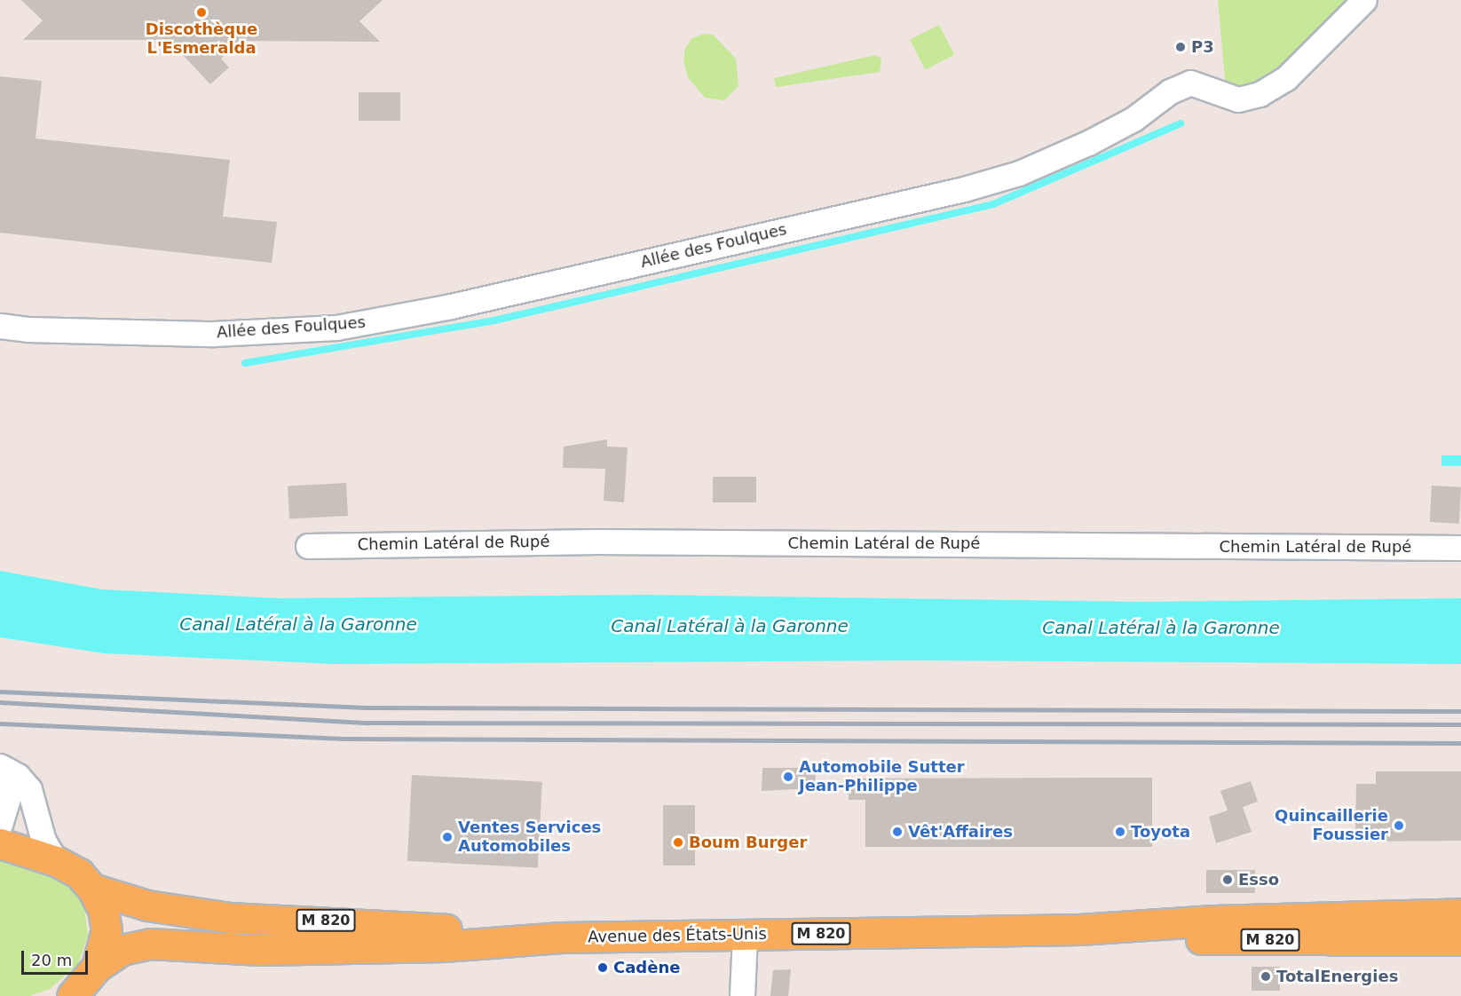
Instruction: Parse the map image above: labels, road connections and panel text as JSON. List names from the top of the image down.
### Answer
{
  "streets": {
    "main road": ["M 820", "Avenue des États-Unis"],
    "street": ["Allée des Foulques", "Chemin Latéral de Rupé"]
  },
  "water": ["Canal Latéral à la Garonne"],
  "places": [
    "Discothèque L'Esmeralda",
    "P3",
    "Automobile Sutter Jean-Philippe",
    "Quincaillerie Foussier",
    "Vêt'Affaires",
    "Toyota",
    "Ventes Services Automobiles",
    "Boum Burger",
    "Esso",
    "Cadène",
    "TotalEnergies"
  ],
  "scale_bar": "20 m"
}
